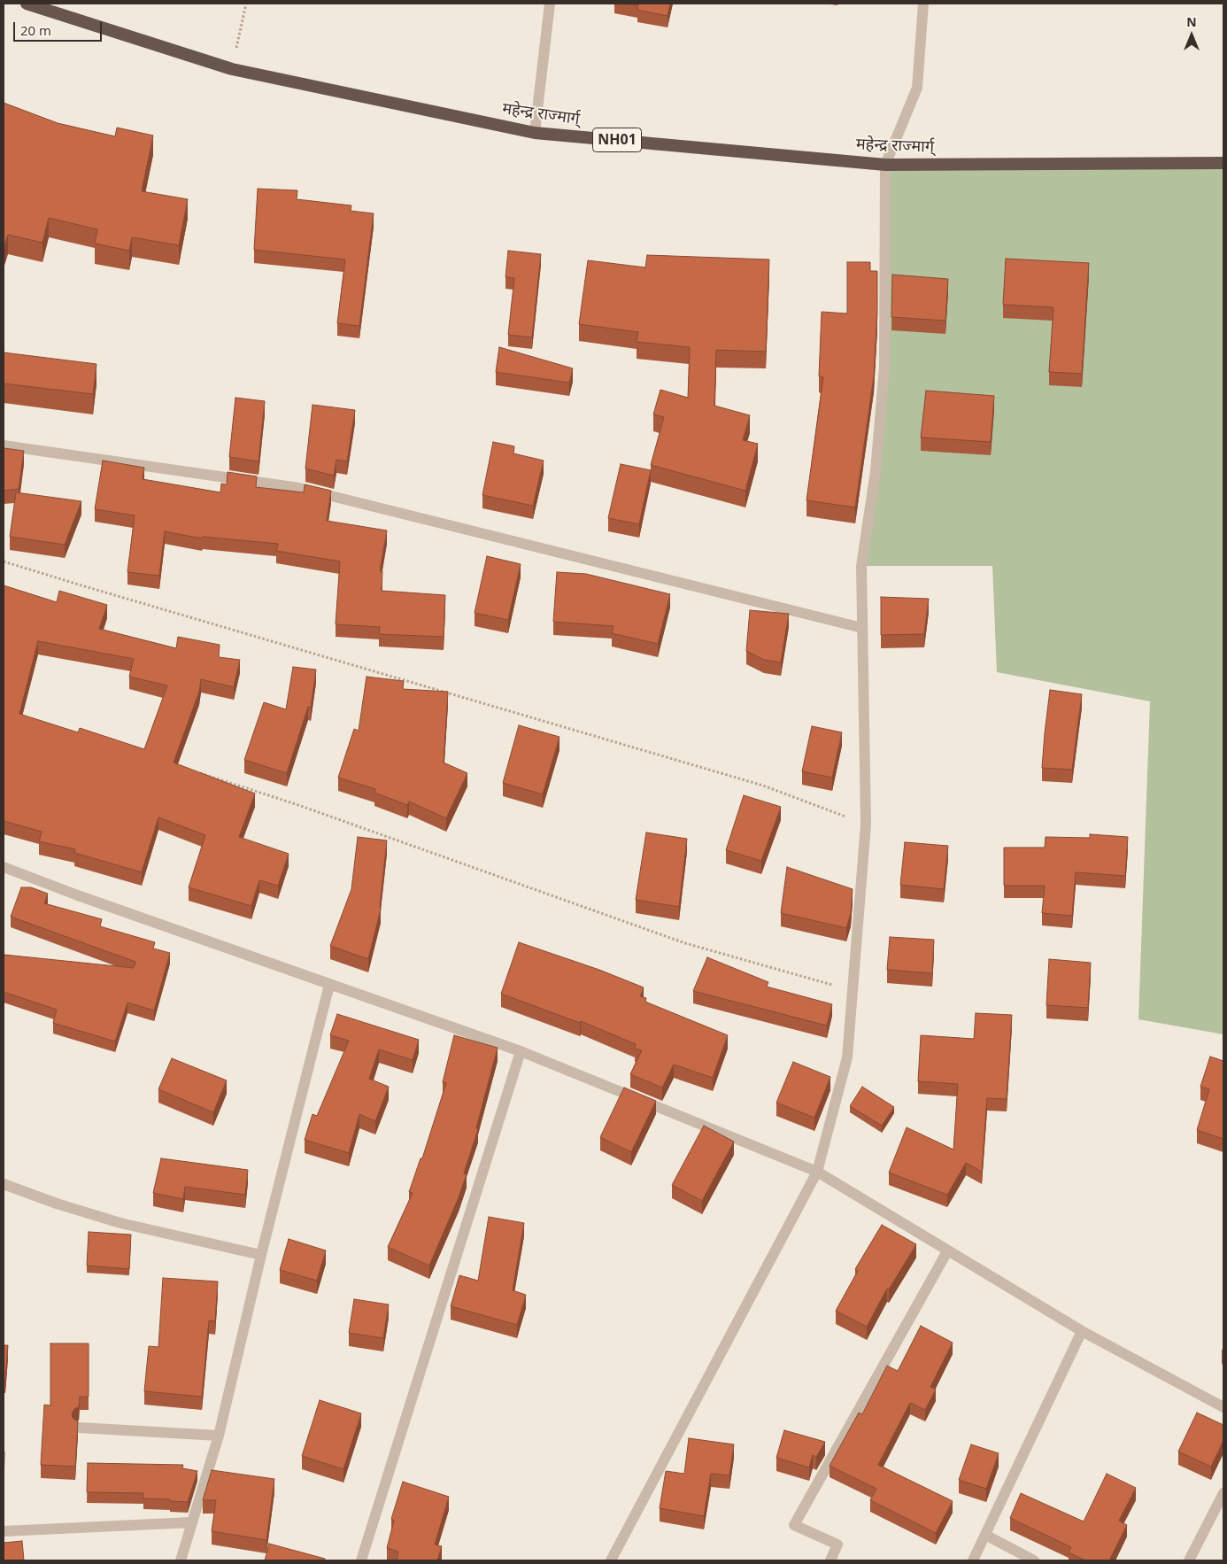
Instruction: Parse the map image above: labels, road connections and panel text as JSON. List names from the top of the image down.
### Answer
{
  "streets": {
    "highway": ["महेन्द्र राज्मार्ग्", "NH01"]
  },
  "scale_bar": "20 m",
  "north": "top"
}
